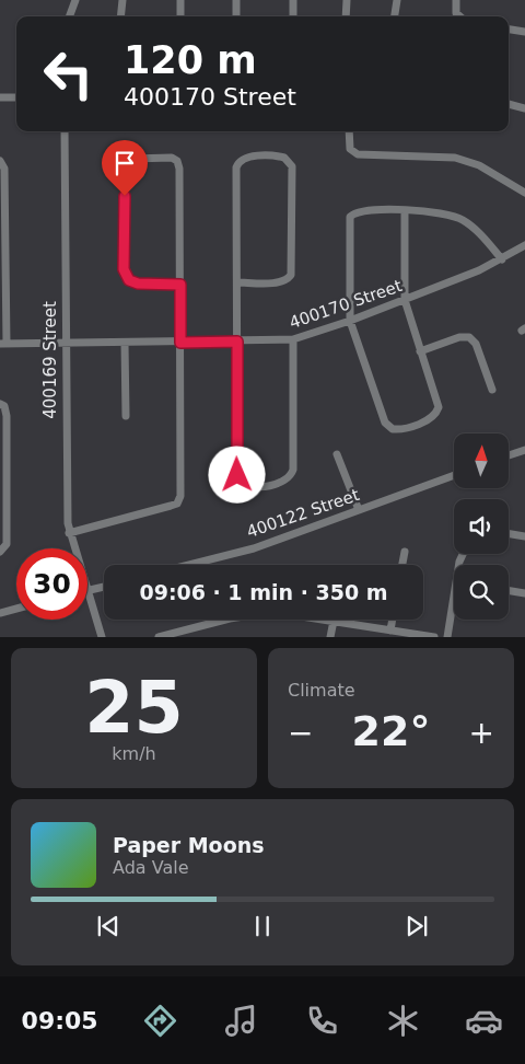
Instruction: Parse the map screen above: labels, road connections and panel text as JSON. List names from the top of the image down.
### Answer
{
  "streets": {
    "street": ["400170 Street", "400169 Street", "400122 Street"]
  },
  "crossings": [
    ["400170 Street", "400169 Street"]
  ],
  "north": "top",
  "page": {
    "turn": ["120 m", "400170 Street"],
    "limit": "30",
    "trip": "09:06 · 1 min · 350 m",
    "tile": [
      ["25", "km/h"],
      "Climate"
    ],
    "heat": ["−", "22°", "+"],
    "song": ["Paper Moons", "Ada Vale"],
    "tabs": "09:05"
  }
}
